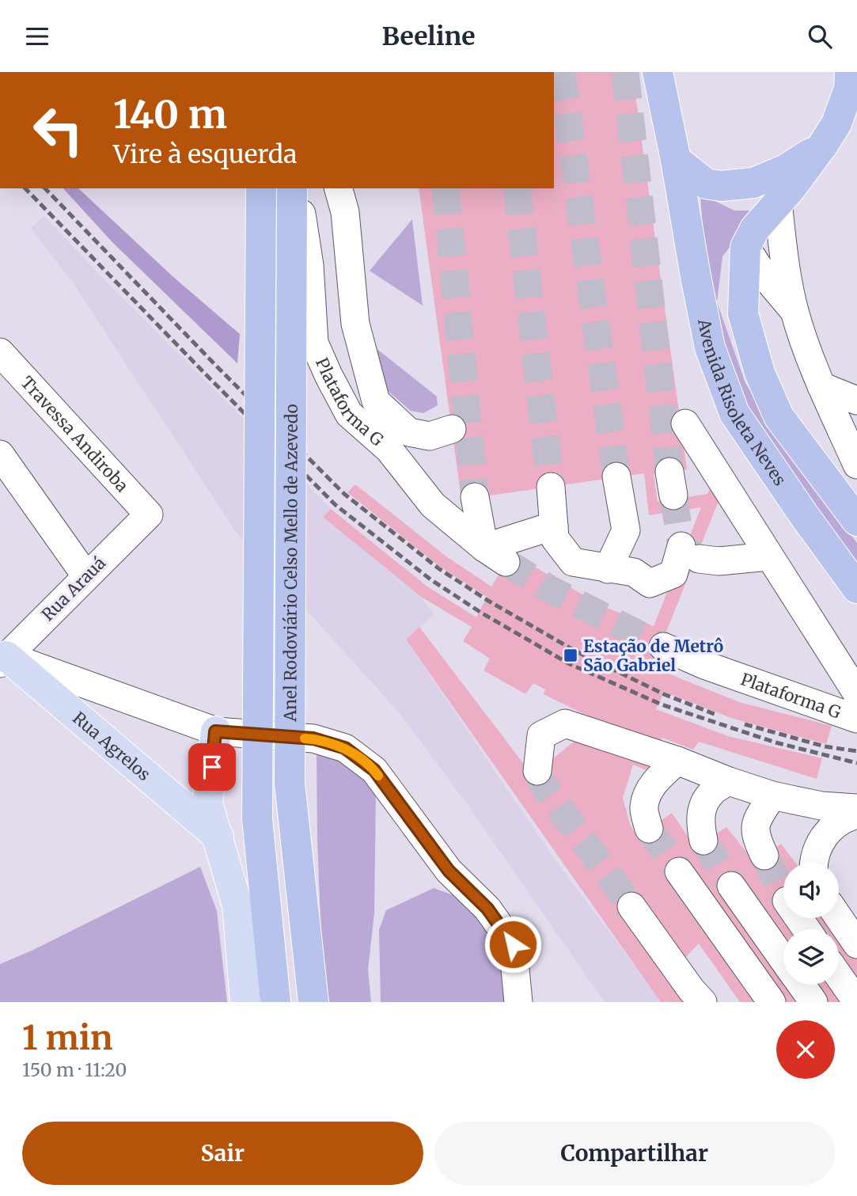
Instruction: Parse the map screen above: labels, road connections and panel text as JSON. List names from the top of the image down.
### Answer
{
  "streets": {
    "highway": ["Avenida Risoleta Neves", "Anel Rodoviário Celso Mello de Azevedo"],
    "main road": ["Rua Agrelos"],
    "street": ["Plataforma G", "Travessa Andiroba", "Rua Arauá"]
  },
  "crossings": [
    ["Travessa Andiroba", "Rua Arauá"],
    ["Rua Arauá", "Rua Agrelos"]
  ],
  "places": {
    "transit": ["Estação de Metrô São Gabriel"]
  },
  "page": {
    "header": "Beeline",
    "turn": ["140 m", "Vire à esquerda"],
    "heading": ["1 min", "150 m · 11:20"],
    "buttons": ["Sair", "Compartilhar"]
  }
}
